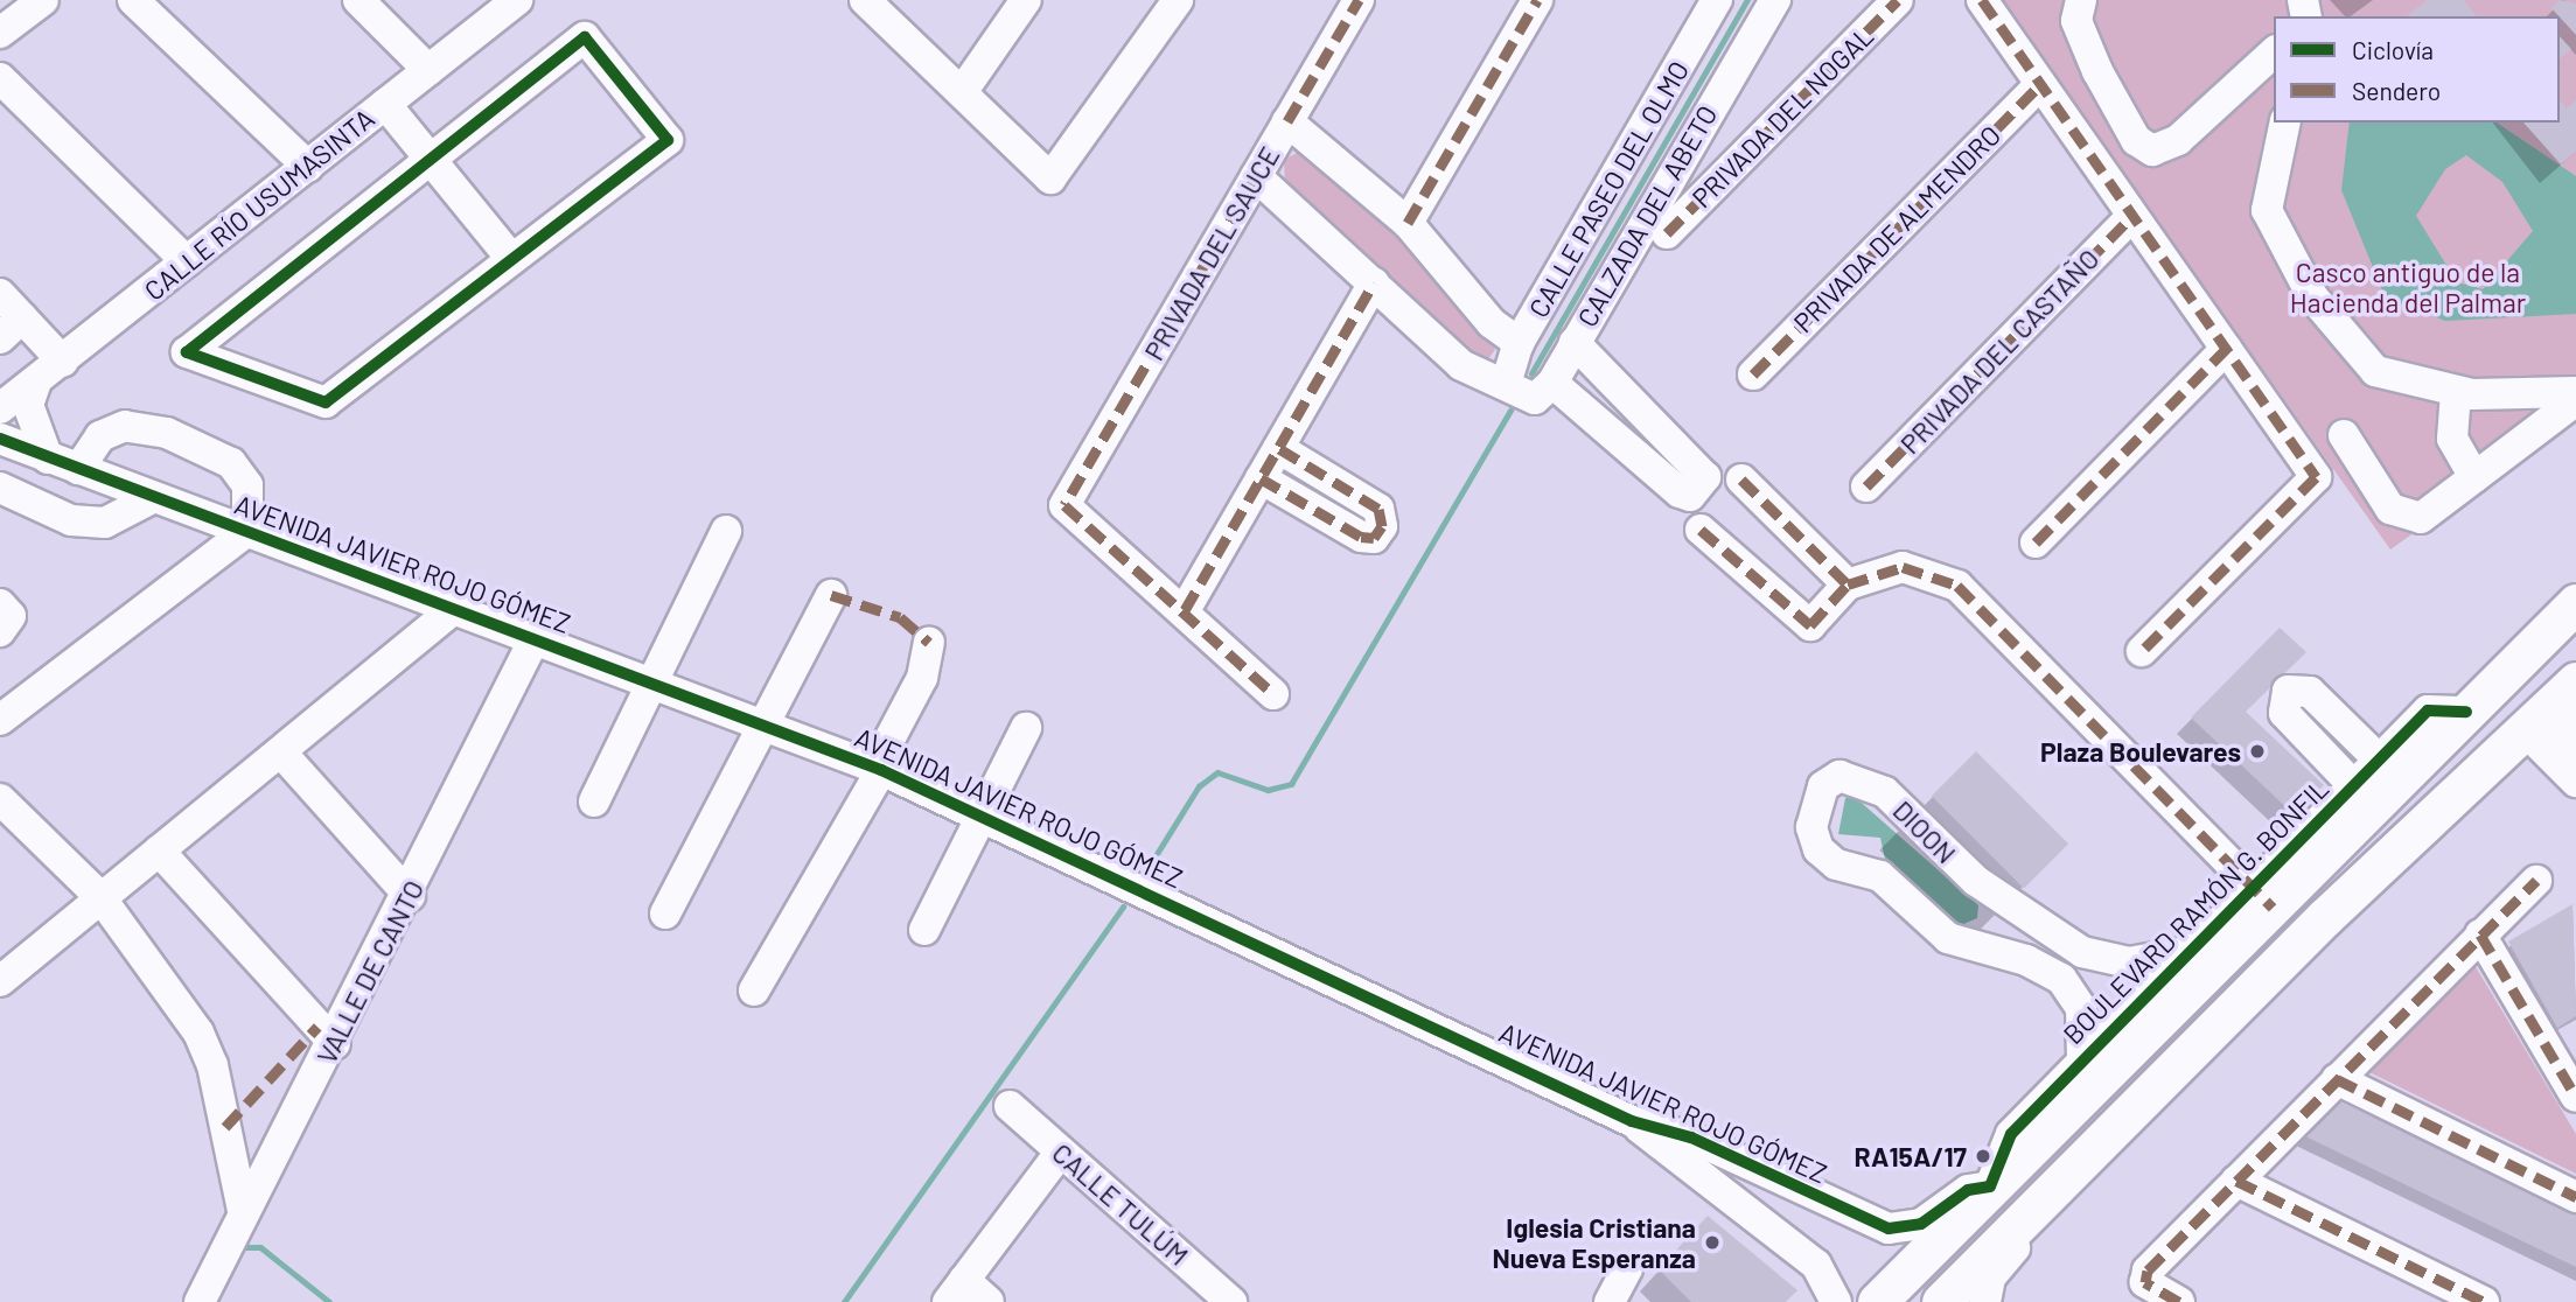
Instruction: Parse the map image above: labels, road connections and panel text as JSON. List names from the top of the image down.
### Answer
{
  "streets": {
    "main road": ["BOULEVARD RAMÓN G. BONFIL"],
    "street": [
      "PRIVADA DEL NOGAL",
      "CALLE PASEO DEL OLMO",
      "CALLE RÍO USUMASINTA",
      "CALZADA DEL ABETO",
      "PRIVADA DE ALMENDRO",
      "PRIVADA DEL SAUCE",
      "PRIVADA DEL CASTAÑO",
      "AVENIDA JAVIER ROJO GÓMEZ",
      "DIOON",
      "VALLE DE CANTO",
      "CALLE TULÚM"
    ]
  },
  "crossings": [
    ["AVENIDA JAVIER ROJO GÓMEZ", "BOULEVARD RAMÓN G. BONFIL"],
    ["AVENIDA JAVIER ROJO GÓMEZ", "VALLE DE CANTO"],
    ["DIOON", "BOULEVARD RAMÓN G. BONFIL"]
  ],
  "parks": ["Casco antiguo de la Hacienda del Palmar"],
  "places": ["Plaza Boulevares", "RA15A/17", "Iglesia Cristiana Nueva Esperanza"],
  "legend": ["Ciclovía", "Sendero"]
}
